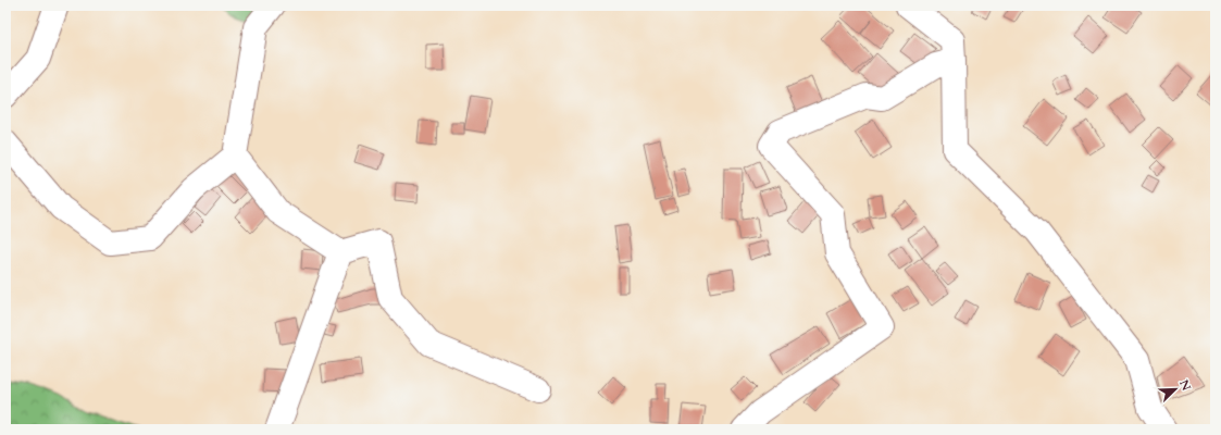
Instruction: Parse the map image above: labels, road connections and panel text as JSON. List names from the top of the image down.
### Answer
{
  "north": "top right"
}
